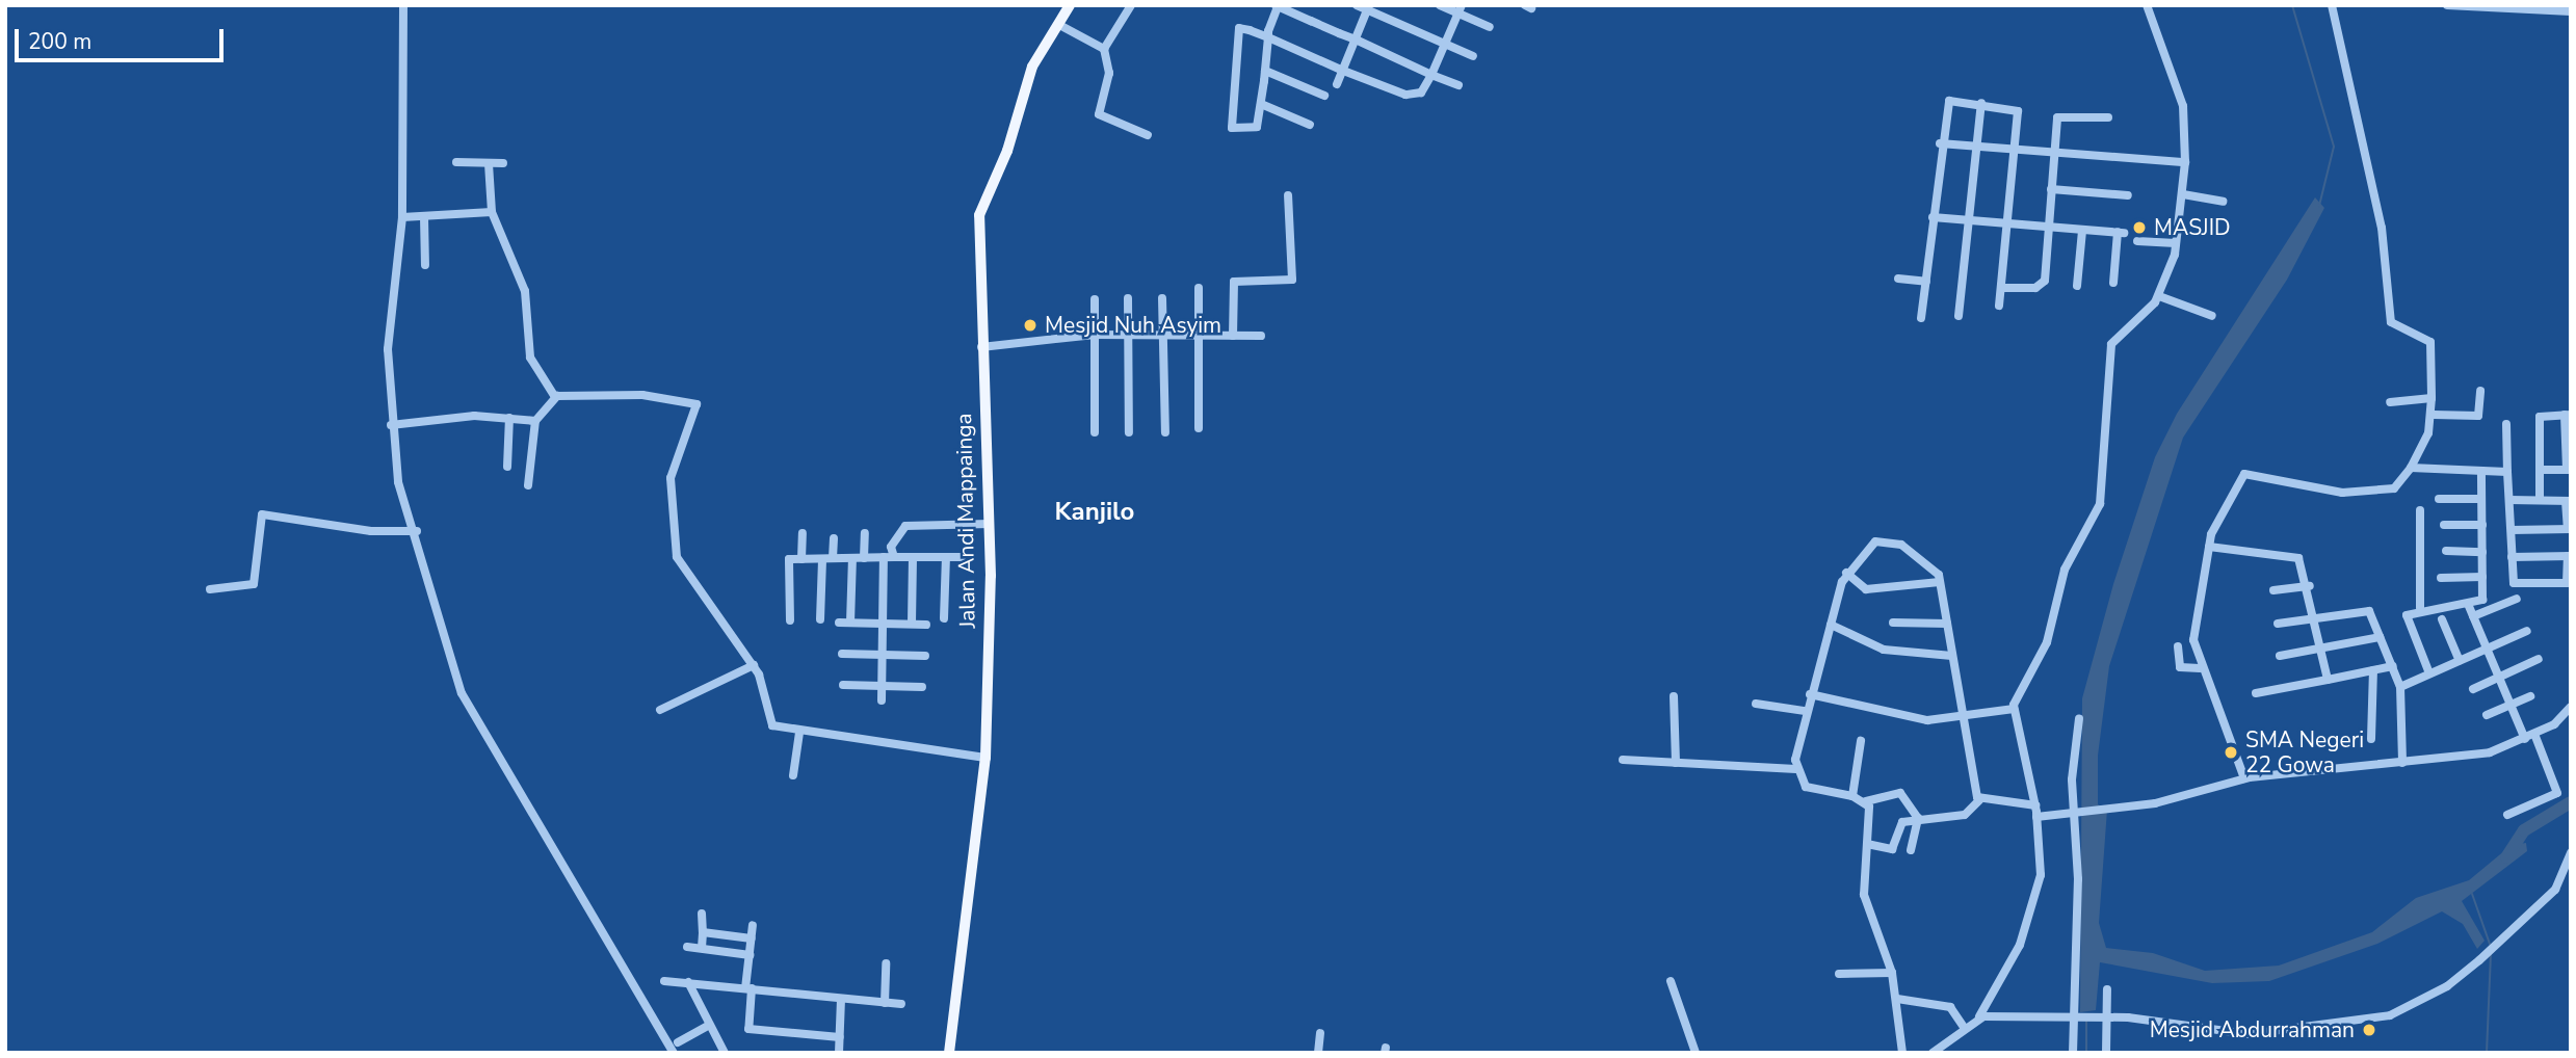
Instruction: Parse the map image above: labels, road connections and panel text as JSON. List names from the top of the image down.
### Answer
{
  "streets": {
    "main road": ["Jalan Andi Mappainga"]
  },
  "districts": ["Kanjilo"],
  "places": [
    "MASJID",
    "Mesjid Nuh Asyim",
    "SMA Negeri 22 Gowa",
    "Mesjid Abdurrahman"
  ],
  "scale_bar": "200 m"
}
